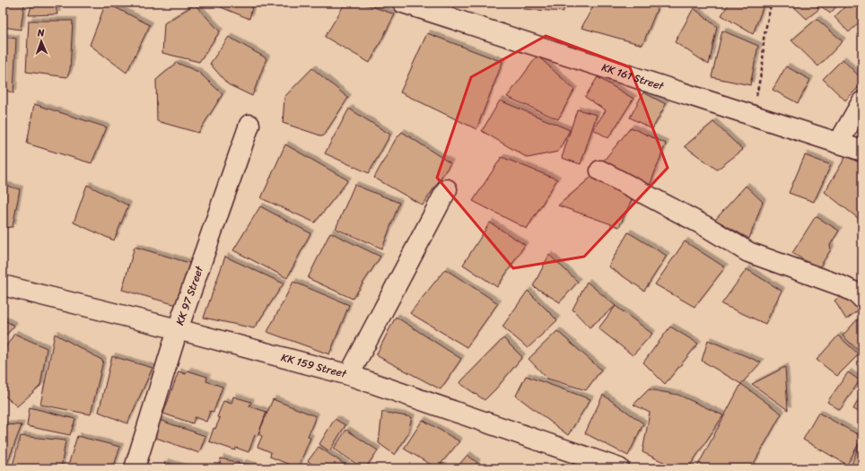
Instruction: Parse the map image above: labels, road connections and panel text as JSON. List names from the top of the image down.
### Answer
{
  "streets": {
    "street": ["KK 161 Street", "KK 97 Street", "KK 159 Street"]
  },
  "crossings": [
    ["KK 97 Street", "KK 159 Street"]
  ],
  "north": "top"
}
